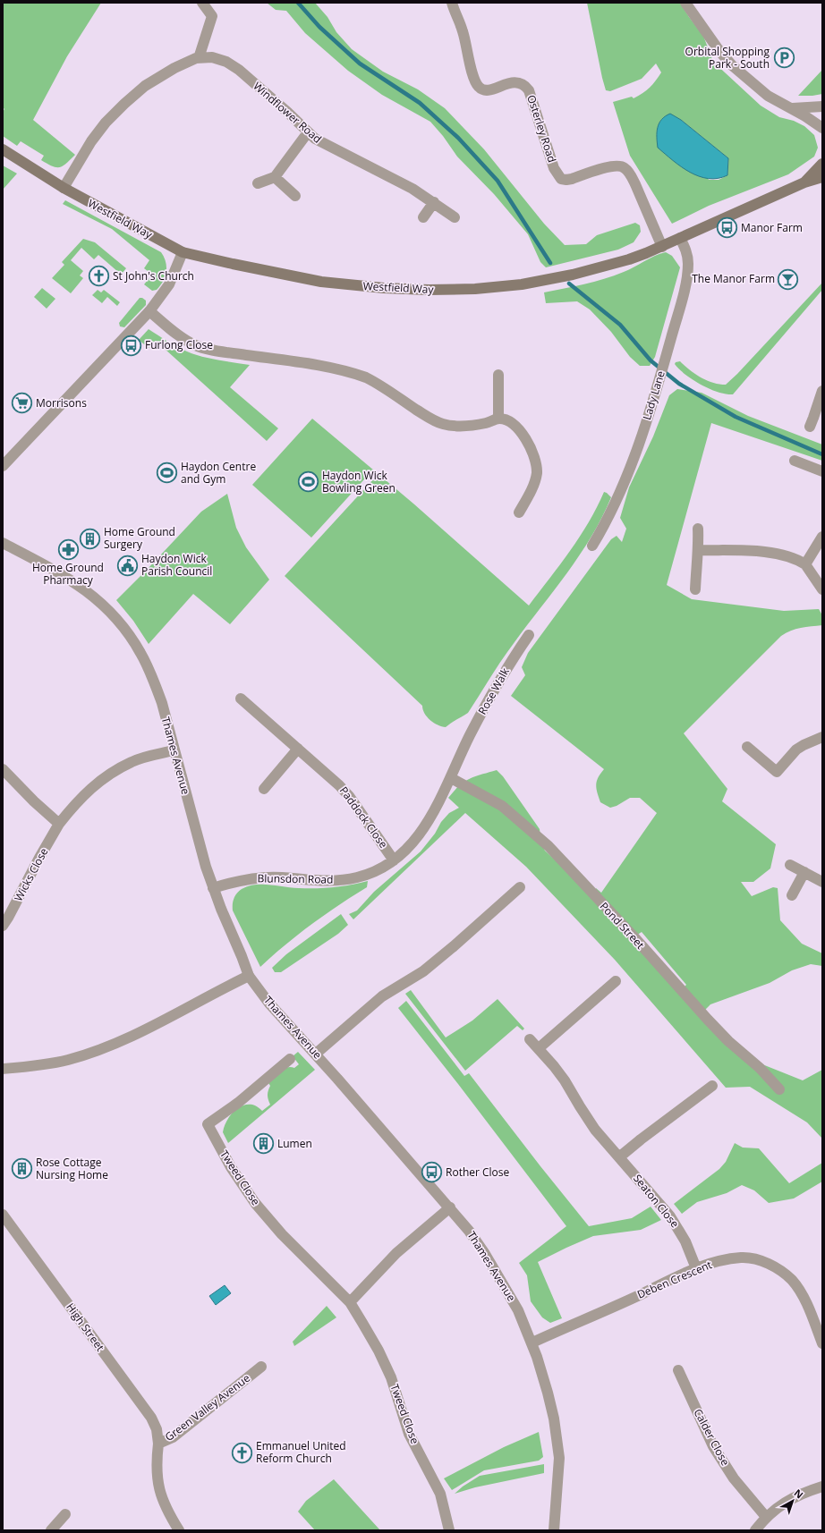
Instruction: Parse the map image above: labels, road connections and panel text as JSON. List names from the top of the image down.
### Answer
{
  "streets": {
    "main road": ["Westfield Way"],
    "street": [
      "Windflower Road",
      "Osterley Road",
      "Lady Lane",
      "Rose Walk",
      "Thames Avenue",
      "Paddock Close",
      "Wicks Close",
      "Blunsdon Road",
      "Pond Street",
      "Tweed Close",
      "Seaton Close",
      "Deben Crescent",
      "High Street",
      "Green Valley Avenue",
      "Calder Close"
    ]
  },
  "crossings": [
    ["Windflower Road", "Westfield Way"],
    ["Osterley Road", "Westfield Way"],
    ["Westfield Way", "Lady Lane"],
    ["Rose Walk", "Blunsdon Road"],
    ["Thames Avenue", "Wicks Close"],
    ["Thames Avenue", "Blunsdon Road"],
    ["Thames Avenue", "Deben Crescent"],
    ["Paddock Close", "Blunsdon Road"],
    ["Blunsdon Road", "Pond Street"],
    ["Seaton Close", "Deben Crescent"],
    ["High Street", "Green Valley Avenue"]
  ],
  "places": {
    "parking": ["Orbital Shopping Park - South"],
    "bus stop": ["Manor Farm", "Furlong Close", "Rother Close"],
    "church": ["St John's Church", "Emmanuel United Reform Church"],
    "bar": ["The Manor Farm"],
    "supermarket": ["Morrisons"],
    "sports": ["Haydon Centre and Gym", "Haydon Wick Bowling Green"],
    "building": ["Home Ground Surgery", "Lumen", "Rose Cottage Nursing Home"],
    "pharmacy": ["Home Ground Pharmacy"],
    "public building": ["Haydon Wick Parish Council"]
  },
  "north": "top right"
}
